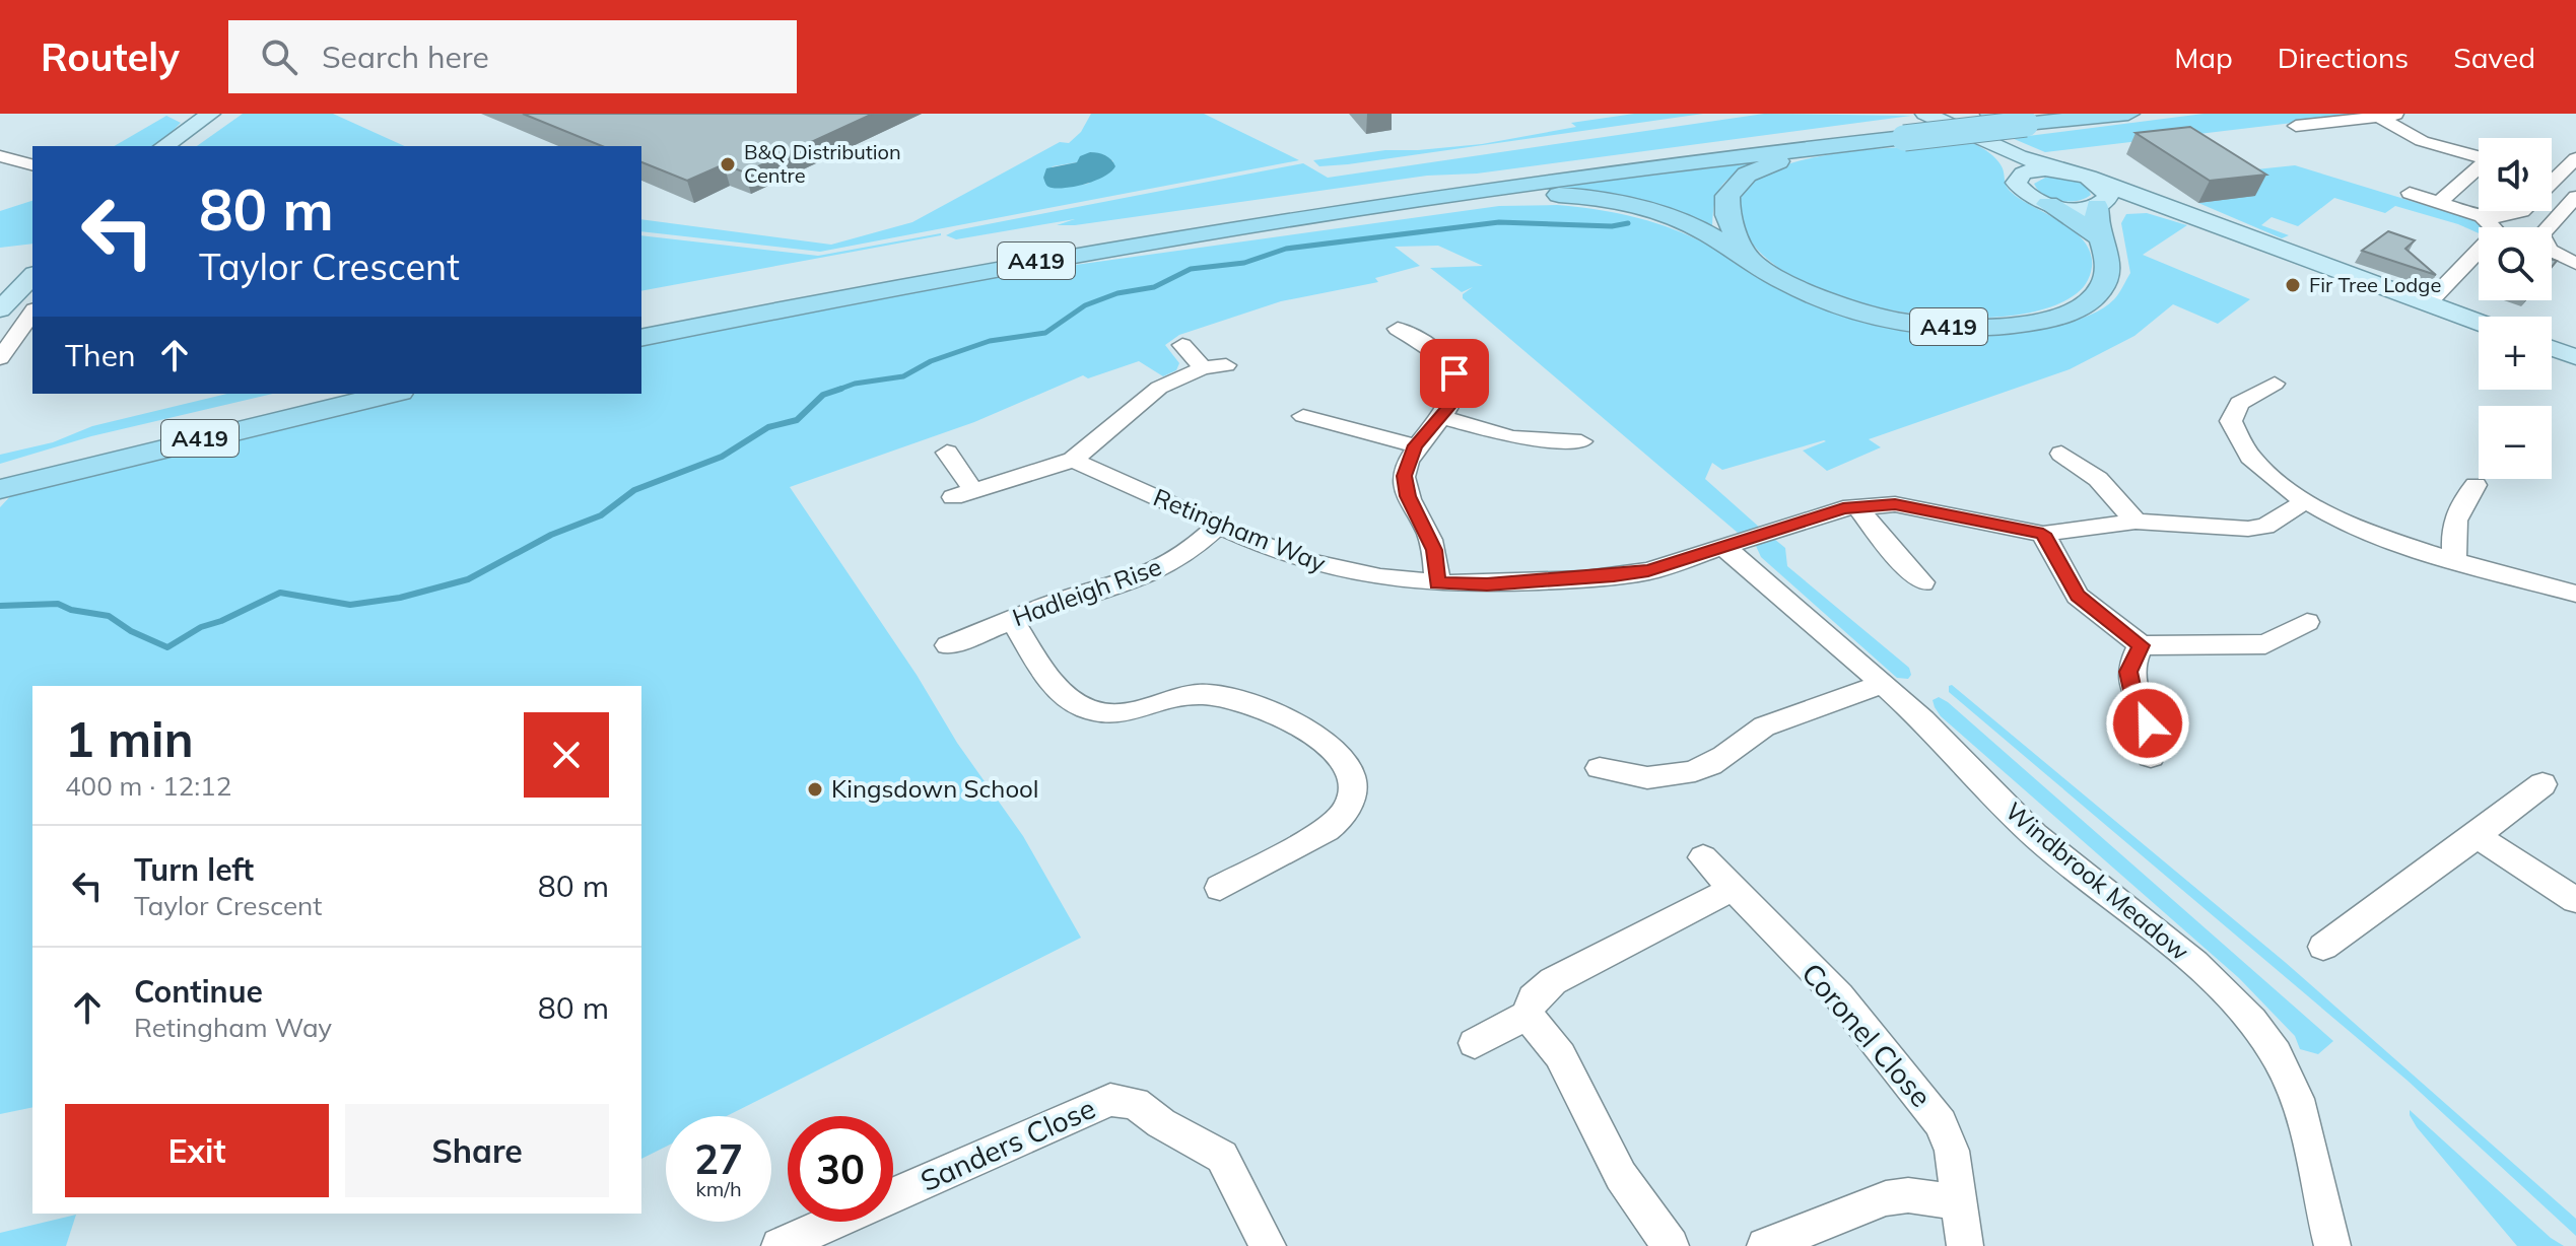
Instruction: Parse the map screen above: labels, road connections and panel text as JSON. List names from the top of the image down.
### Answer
{
  "streets": {
    "highway": ["A419"],
    "street": [
      "Retingham Way",
      "Hadleigh Rise",
      "Windbrook Meadow",
      "Coronel Close",
      "Sanders Close"
    ]
  },
  "crossings": [
    ["Retingham Way", "Hadleigh Rise"],
    ["Retingham Way", "Windbrook Meadow"]
  ],
  "places": ["B&Q Distribution Centre", "Fir Tree Lodge", "Kingsdown School"],
  "page": {
    "header": "Routely",
    "search": "Search here",
    "nav": ["Map", "Directions", "Saved"],
    "map_buttons": ["+", "−"],
    "turn": ["80 m", "Taylor Crescent"],
    "then": "Then",
    "heading": ["1 min", "400 m · 12:12"],
    "list": [
      {
        "name": "Turn left",
        "note": "Taylor Crescent",
        "value": "80 m"
      },
      {
        "name": "Continue",
        "note": "Retingham Way",
        "value": "80 m"
      }
    ],
    "buttons": ["Exit", "Share"],
    "speed": "27 km/h",
    "limit": "30"
  }
}
